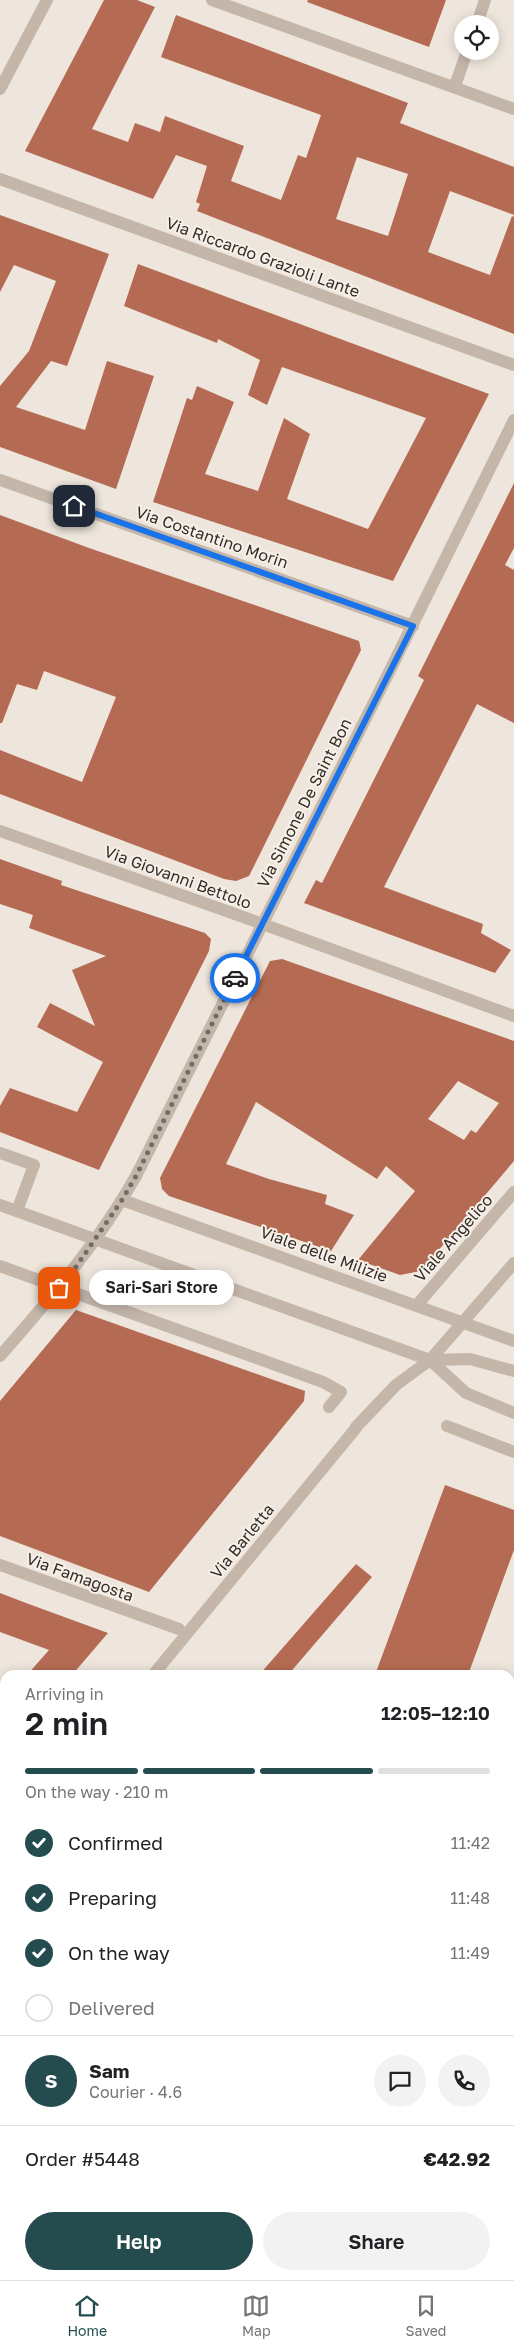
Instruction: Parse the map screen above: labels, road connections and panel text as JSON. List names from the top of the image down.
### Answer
{
  "streets": {
    "street": [
      "Via Riccardo Grazioli Lante",
      "Via Costantino Morin",
      "Via Simone De Saint Bon",
      "Via Giovanni Bettolo",
      "Viale Angelico",
      "Viale delle Milizie",
      "Via Barletta",
      "Via Famagosta"
    ]
  },
  "crossings": [
    ["Via Costantino Morin", "Via Simone De Saint Bon"],
    ["Via Simone De Saint Bon", "Via Giovanni Bettolo"],
    ["Via Simone De Saint Bon", "Viale delle Milizie"],
    ["Viale Angelico", "Viale delle Milizie"],
    ["Viale delle Milizie", "Via Barletta"]
  ],
  "places": ["Sari-Sari Store"],
  "page": {
    "bubble": "Sari-Sari Store",
    "heading": ["2 min", "Arriving in", "12:05–12:10"],
    "panel": [
      "Sam",
      "Courier · 4.6",
      "Order #5448",
      "€42.92"
    ],
    "bar": "On the way · 210 m",
    "list": [
      ["Confirmed", "11:42"],
      ["Preparing", "11:48"],
      ["On the way", "11:49"],
      "Delivered"
    ],
    "round": "S",
    "buttons": ["Help", "Share"],
    "tabs": ["Home", "Map", "Saved"]
  }
}
